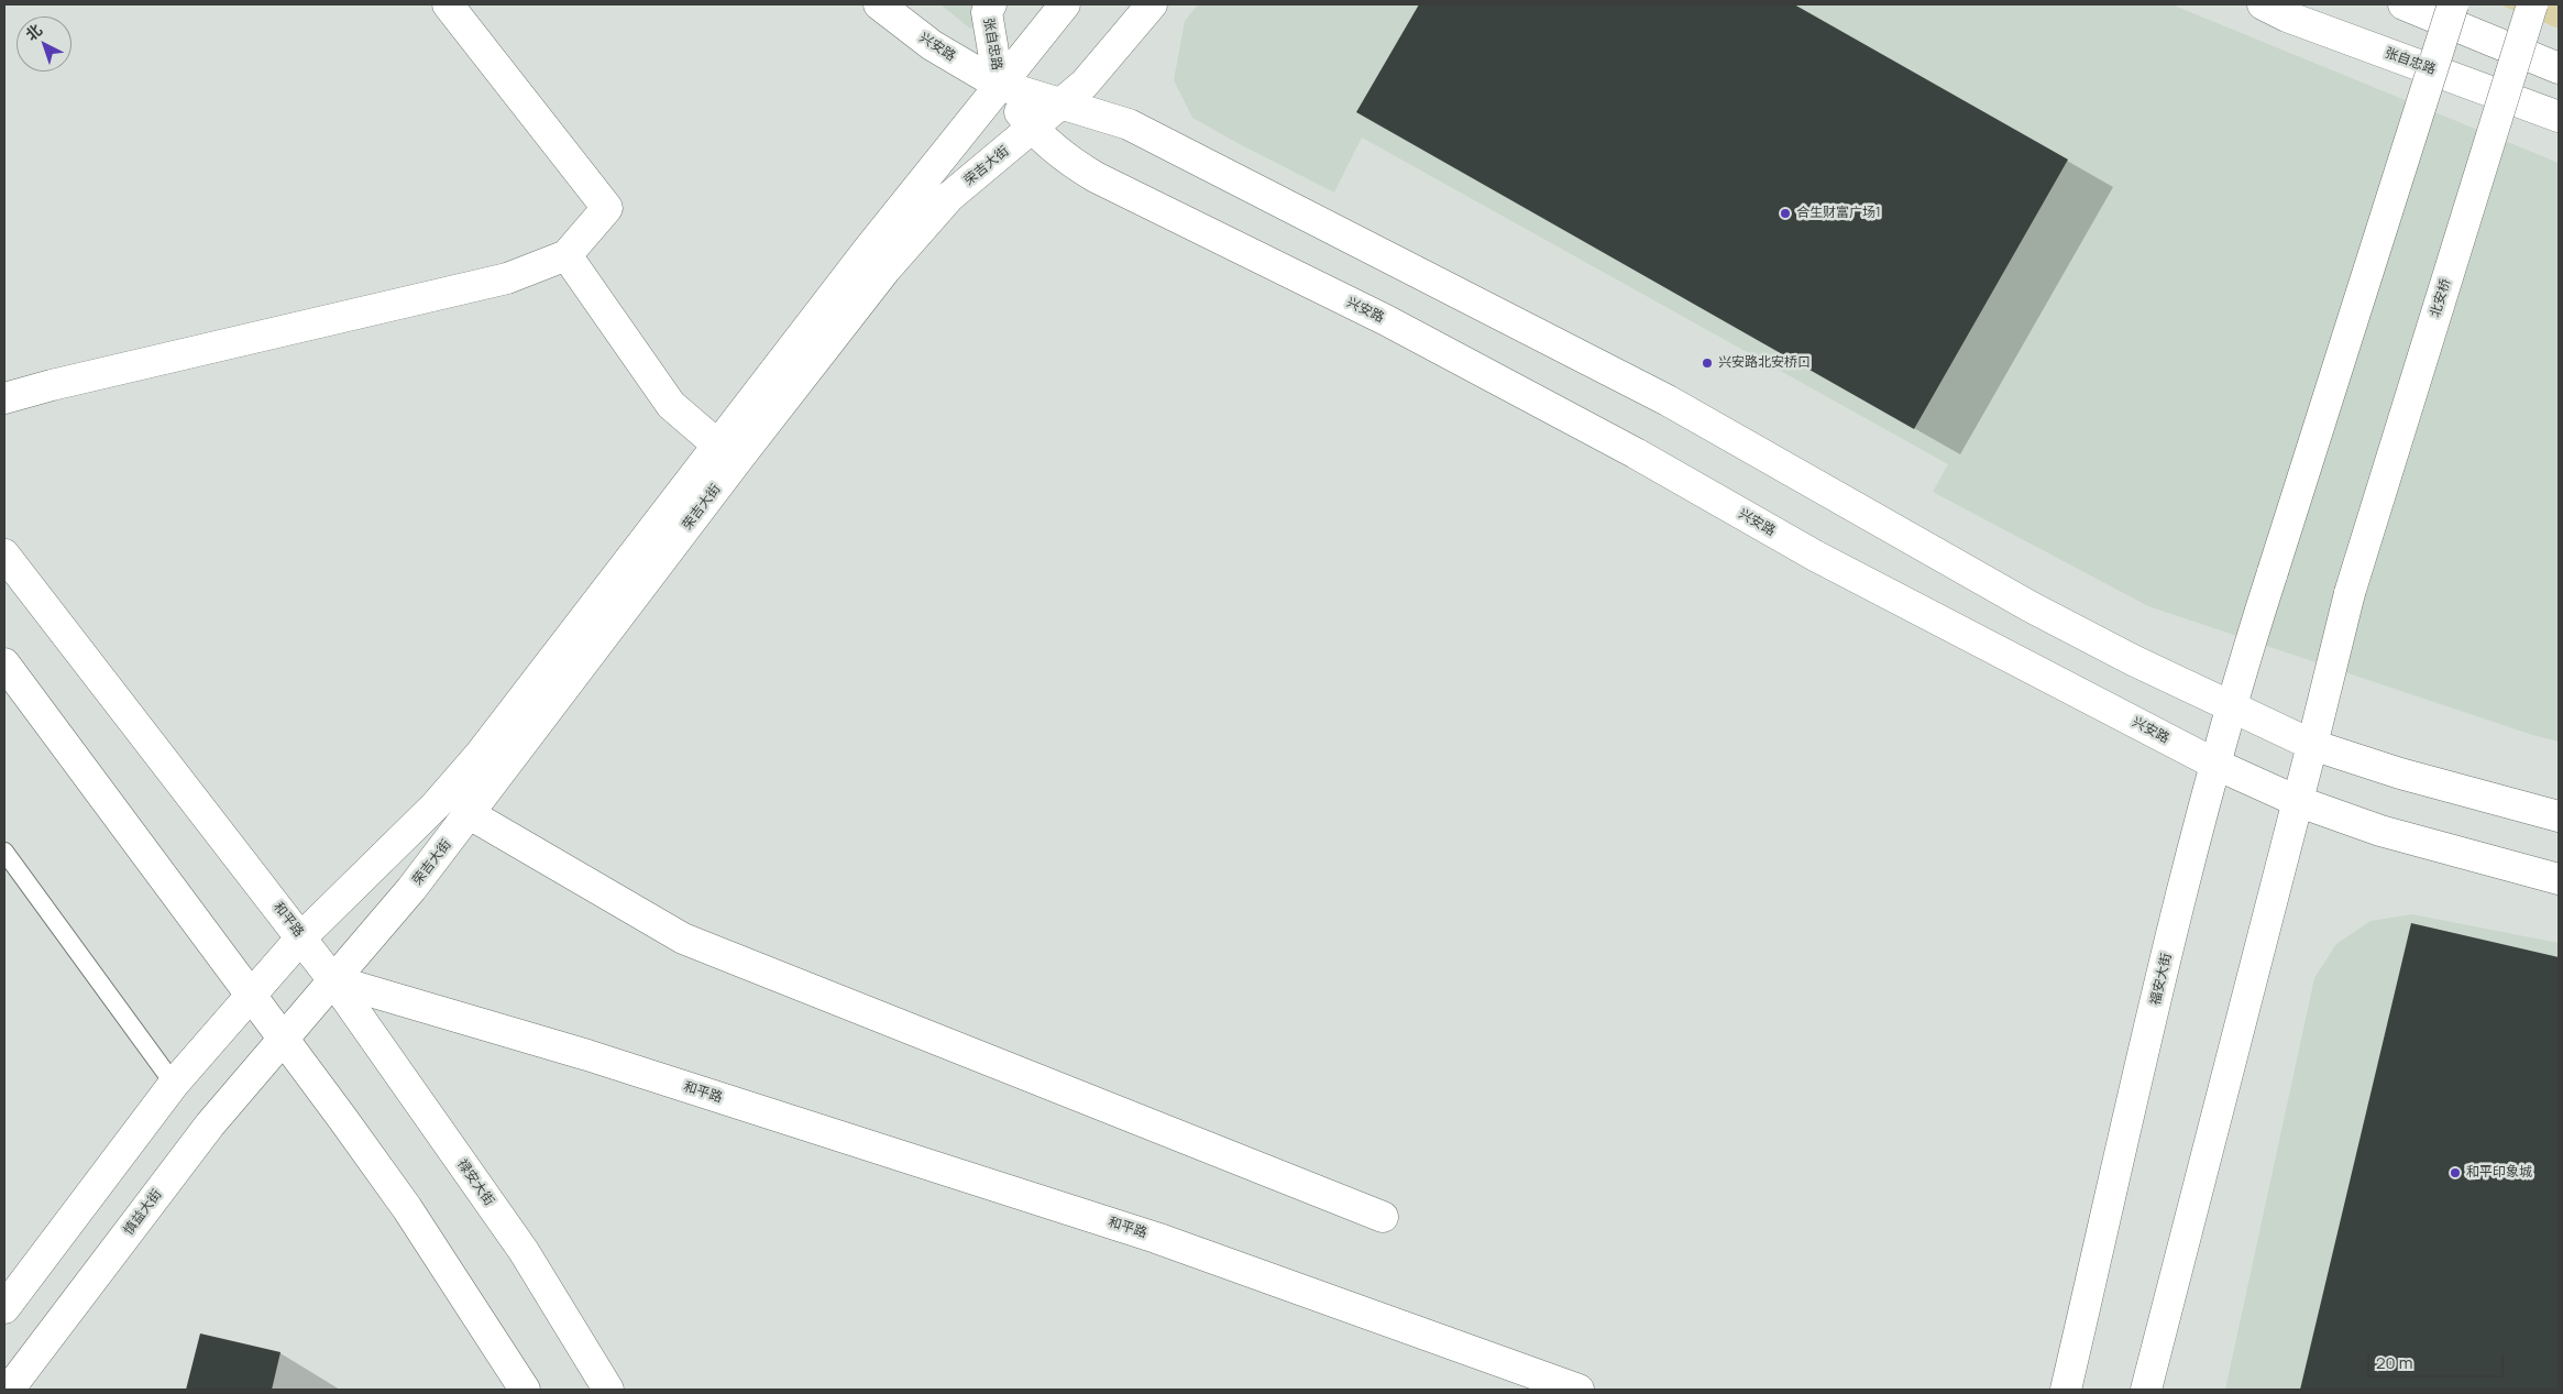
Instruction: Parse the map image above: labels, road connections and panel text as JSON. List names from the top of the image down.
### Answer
{
  "streets": {
    "street": [
      "张自忠路",
      "兴安路",
      "荣吉大街",
      "北安桥",
      "和平路",
      "福安大街",
      "禄安大街",
      "慎益大街"
    ]
  },
  "crossings": [
    ["张自忠路", "兴安路"],
    ["张自忠路", "荣吉大街"],
    ["兴安路", "荣吉大街"],
    ["兴安路", "北安桥"],
    ["兴安路", "福安大街"],
    ["荣吉大街", "和平路"],
    ["荣吉大街", "禄安大街"],
    ["荣吉大街", "慎益大街"],
    ["和平路", "禄安大街"]
  ],
  "places": ["合生财富广场1", "兴安路北安桥口", "和平印象城"],
  "scale_bar": "20 m",
  "north": "top left"
}
